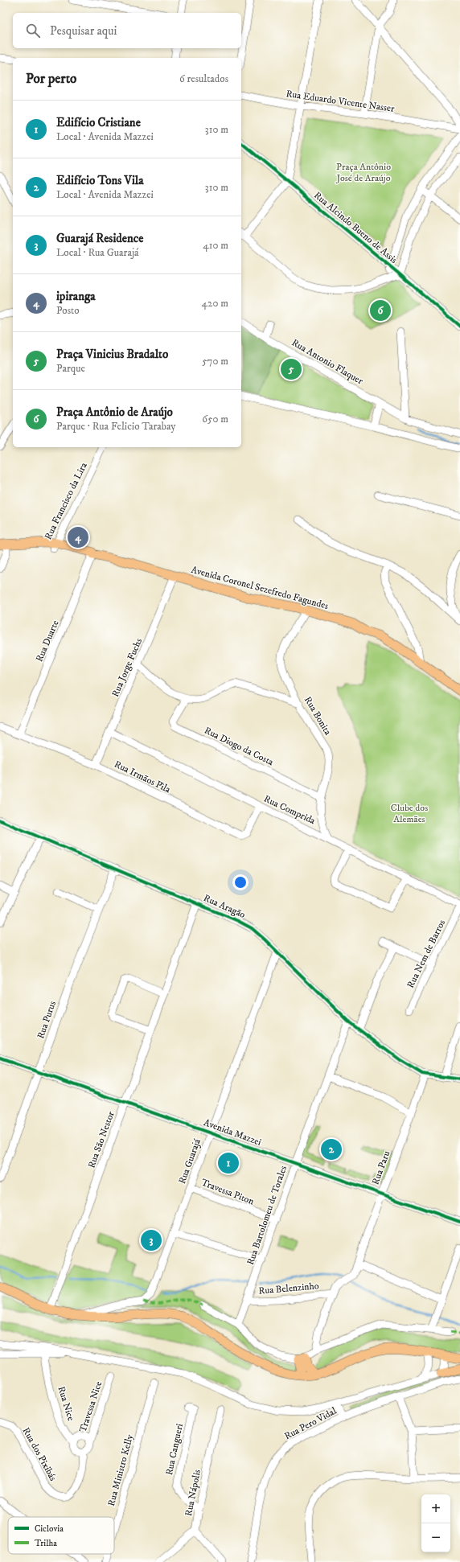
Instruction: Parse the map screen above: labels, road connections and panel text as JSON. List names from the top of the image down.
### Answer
{
  "streets": {
    "main road": ["Avenida Coronel Sezefredo Fagundes"],
    "street": [
      "Rua Eduardo Vicente Nasser",
      "Rua Alcindo Bueno de Assis",
      "Rua Antonio Flaquer",
      "Rua Francisco da Lira",
      "Rua Duarte",
      "Rua Jorge Fuchs",
      "Rua Bonita",
      "Rua Diogo da Costa",
      "Rua Irmãos Pìla",
      "Rua Comprida",
      "Rua Aragão",
      "Rua Nem de Barros",
      "Rua Purus",
      "Avenida Mazzei",
      "Rua São Nestor",
      "Rua Guarajá",
      "Rua Paru",
      "Travessa Piton",
      "Rua Bartolomeu de Torales",
      "Rua Belenzinho",
      "Rua Nice",
      "Travessa Nice",
      "Rua Pero Vidal",
      "Rua Cangueri",
      "Rua dos Pixibás",
      "Rua Ministro Kelly",
      "Rua Nápolis"
    ]
  },
  "crossings": [
    ["Rua Francisco da Lira", "Avenida Coronel Sezefredo Fagundes"],
    ["Avenida Coronel Sezefredo Fagundes", "Rua Duarte"],
    ["Avenida Coronel Sezefredo Fagundes", "Rua Jorge Fuchs"],
    ["Avenida Coronel Sezefredo Fagundes", "Rua Bonita"],
    ["Rua Duarte", "Rua Irmãos Pìla"],
    ["Rua Jorge Fuchs", "Rua Irmãos Pìla"],
    ["Rua Jorge Fuchs", "Rua Comprida"],
    ["Rua Bonita", "Rua Diogo da Costa"],
    ["Rua Bonita", "Rua Comprida"],
    ["Rua Irmãos Pìla", "Rua Comprida"],
    ["Rua Aragão", "Rua Purus"],
    ["Rua Aragão", "Rua São Nestor"],
    ["Rua Aragão", "Rua Guarajá"],
    ["Rua Aragão", "Rua Paru"],
    ["Rua Aragão", "Rua Bartolomeu de Torales"],
    ["Rua Purus", "Avenida Mazzei"],
    ["Avenida Mazzei", "Rua São Nestor"],
    ["Avenida Mazzei", "Rua Guarajá"],
    ["Avenida Mazzei", "Rua Paru"],
    ["Avenida Mazzei", "Rua Bartolomeu de Torales"],
    ["Rua Guarajá", "Travessa Piton"],
    ["Rua Paru", "Rua Belenzinho"],
    ["Travessa Piton", "Rua Bartolomeu de Torales"],
    ["Rua Bartolomeu de Torales", "Rua Belenzinho"],
    ["Rua Nice", "Travessa Nice"],
    ["Rua Nice", "Rua dos Pixibás"],
    ["Travessa Nice", "Rua dos Pixibás"],
    ["Rua Cangueri", "Rua Nápolis"]
  ],
  "parks": ["Praça Antônio José de Araújo", "Clube dos Alemães"],
  "legend": ["Ciclovia", "Trilha"],
  "page": {
    "search": "Pesquisar aqui",
    "heading": ["Por perto", "6 resultados"],
    "list": [
      {
        "mark": "1",
        "name": "Edifício Cristiane",
        "note": "Local · Avenida Mazzei",
        "value": "310 m"
      },
      {
        "mark": "2",
        "name": "Edifício Tons Vila",
        "note": "Local · Avenida Mazzei",
        "value": "310 m"
      },
      {
        "mark": "3",
        "name": "Guarajá Residence",
        "note": "Local · Rua Guarajá",
        "value": "410 m"
      },
      {
        "mark": "4",
        "name": "ipiranga",
        "note": "Posto",
        "value": "420 m"
      },
      {
        "mark": "5",
        "name": "Praça Vinicius Bradalto",
        "note": "Parque",
        "value": "570 m"
      },
      {
        "mark": "6",
        "name": "Praça Antônio de Araújo",
        "note": "Parque · Rua Felicio Tarabay",
        "value": "650 m"
      }
    ],
    "pins": [
      "6",
      "5",
      "4",
      "2",
      "1",
      "3"
    ],
    "map_buttons": ["+", "−"]
  }
}
